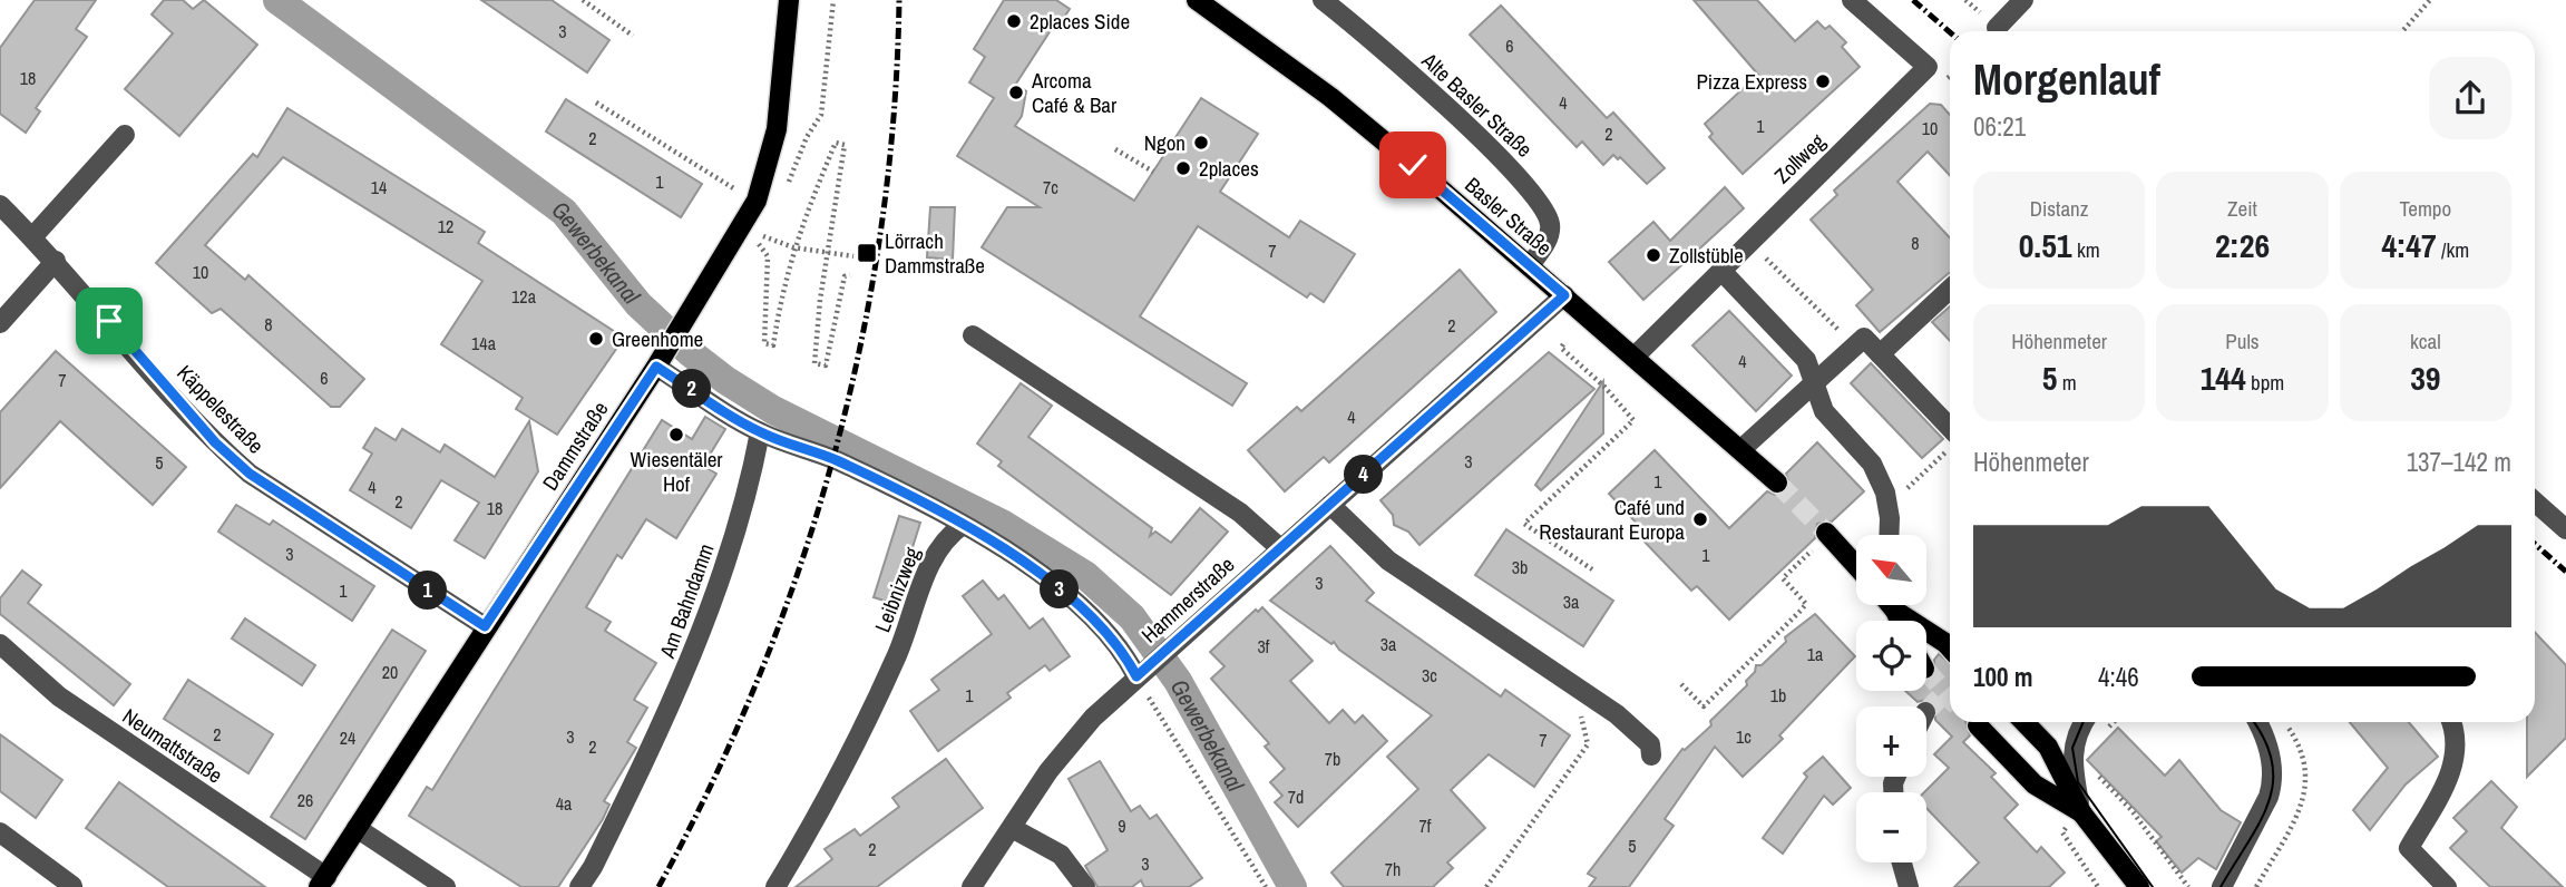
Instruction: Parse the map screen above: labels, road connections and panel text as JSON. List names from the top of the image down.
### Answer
{
  "streets": {
    "main road": ["Basler Straße", "Dammstraße"],
    "street": [
      "Alte Basler Straße",
      "Zollweg",
      "Käppelestraße",
      "Leibnizweg",
      "Hammerstraße",
      "Am Bahndamm",
      "Neumattstraße"
    ]
  },
  "crossings": [
    ["Alte Basler Straße", "Basler Straße"],
    ["Zollweg", "Basler Straße"],
    ["Basler Straße", "Hammerstraße"],
    ["Käppelestraße", "Dammstraße"],
    ["Dammstraße", "Neumattstraße"]
  ],
  "water": ["Gewerbekanal"],
  "places": {
    "other": [
      "2places Side",
      "Pizza Express",
      "Arcoma Café & Bar",
      "Ngon",
      "2places",
      "Zollstüble",
      "Greenhome",
      "Wiesentäler Hof",
      "Café und Restaurant Europa"
    ],
    "transit": ["Lörrach Dammstraße"]
  },
  "house_numbers": [
    "3",
    "6",
    "18",
    "4",
    "1",
    "10",
    "2",
    "2",
    "1",
    "14",
    "7c",
    "12",
    "8",
    "7",
    "10",
    "12a",
    "8",
    "2",
    "14a",
    "4",
    "6",
    "7",
    "4",
    "3",
    "5",
    "1",
    "4",
    "2",
    "18",
    "3",
    "1",
    "3b",
    "3",
    "1",
    "3a",
    "3a",
    "3f",
    "1a",
    "20",
    "3c",
    "1",
    "1b",
    "2",
    "3",
    "1c",
    "24",
    "7",
    "2",
    "7b",
    "7d",
    "26",
    "4a",
    "9",
    "7f",
    "5",
    "2",
    "3",
    "7h"
  ],
  "north": "top left",
  "page": {
    "heading": ["Morgenlauf", "06:21"],
    "stats": [
      ["Distanz", "0.51 km"],
      ["Zeit", "2:26"],
      ["Tempo", "4:47 /km"],
      ["Höhenmeter", "5 m"],
      ["Puls", "144 bpm"],
      ["kcal", "39"]
    ],
    "pins": [
      "2",
      "4",
      "3",
      "1"
    ],
    "chart": ["Höhenmeter", "137–142 m"],
    "map_buttons": ["+", "−"],
    "list": [
      {
        "name": "100 m",
        "note": "4:46"
      }
    ]
  }
}
